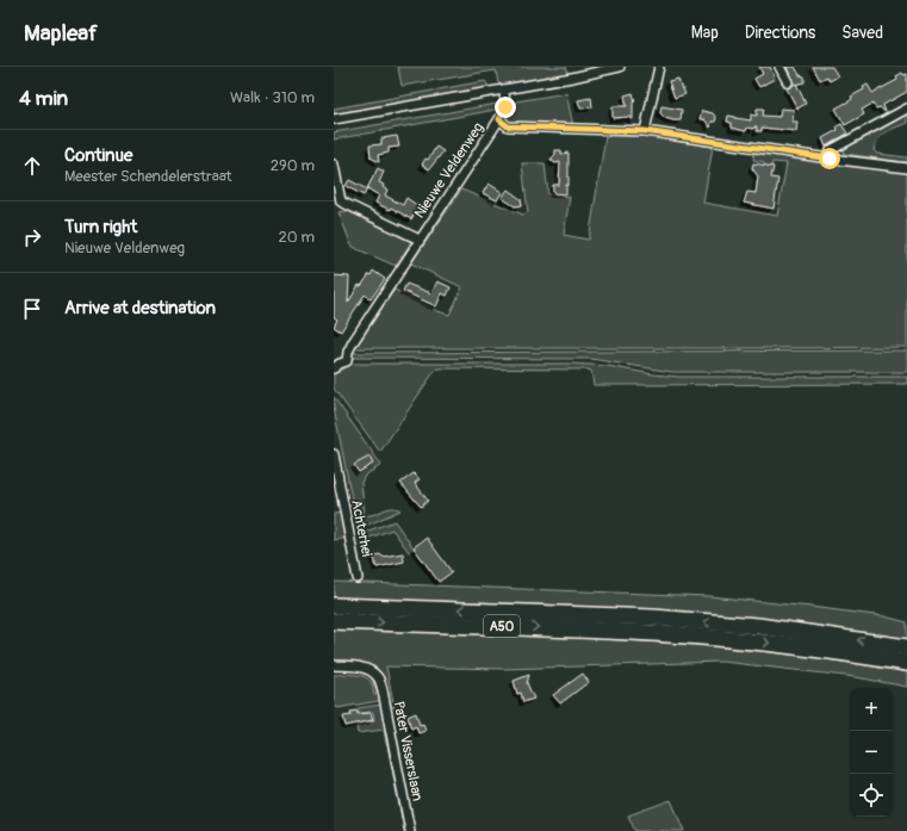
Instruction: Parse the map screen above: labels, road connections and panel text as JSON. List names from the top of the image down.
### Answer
{
  "streets": {
    "highway": ["A50"],
    "street": ["Nieuwe Veldenweg", "Achterhei", "Pater Visserslaan"]
  },
  "page": {
    "header": "Mapleaf",
    "nav": ["Map", "Directions", "Saved"],
    "heading": ["4 min", "Walk · 310 m"],
    "list": [
      ["Continue", "Meester Schendelerstraat", "290 m"],
      ["Turn right", "Nieuwe Veldenweg", "20 m"],
      "Arrive at destination"
    ],
    "map_buttons": ["+", "−"]
  }
}
